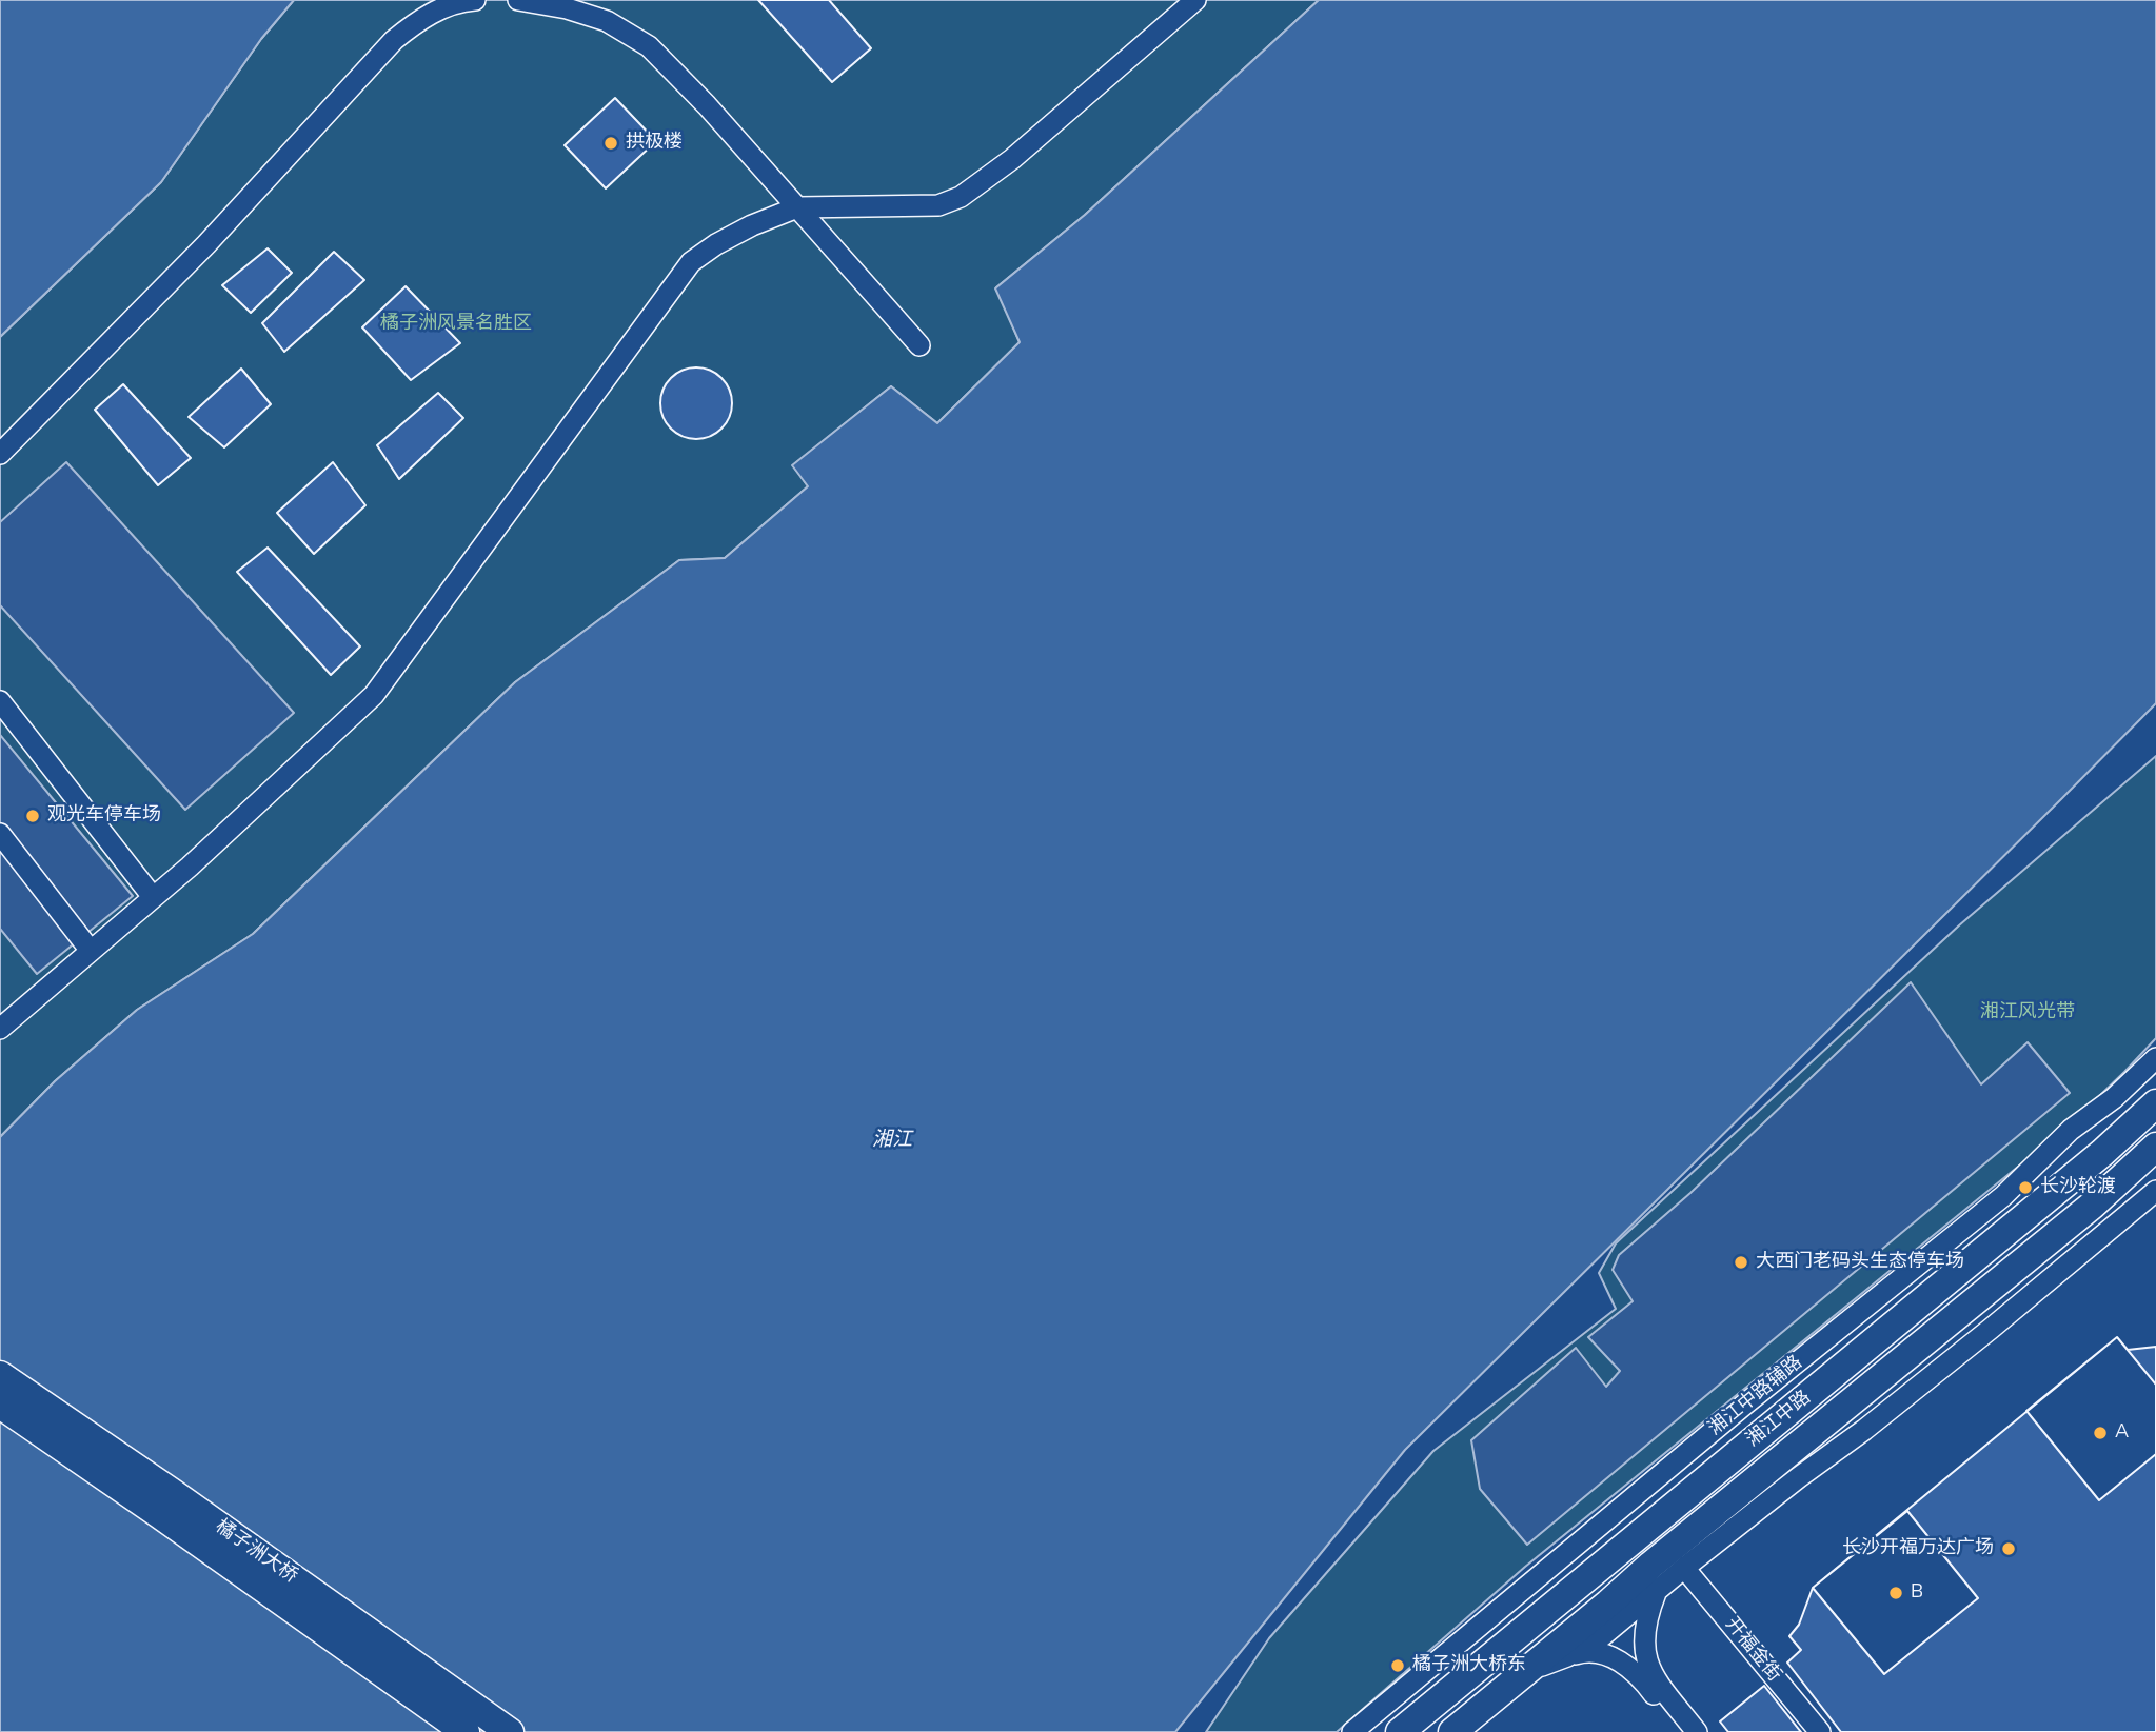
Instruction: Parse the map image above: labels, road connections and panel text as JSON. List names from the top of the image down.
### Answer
{
  "streets": {
    "main road": ["湘江中路", "橘子洲大桥"],
    "street": ["湘江中路辅路", "开福金街"]
  },
  "crossings": [
    ["湘江中路", "开福金街"]
  ],
  "water": ["湘江"],
  "parks": ["橘子洲风景名胜区", "湘江风光带"],
  "places": [
    "拱极楼",
    "观光车停车场",
    "长沙轮渡",
    "大西门老码头生态停车场",
    "A",
    "长沙开福万达广场",
    "B",
    "橘子洲大桥东"
  ]
}
